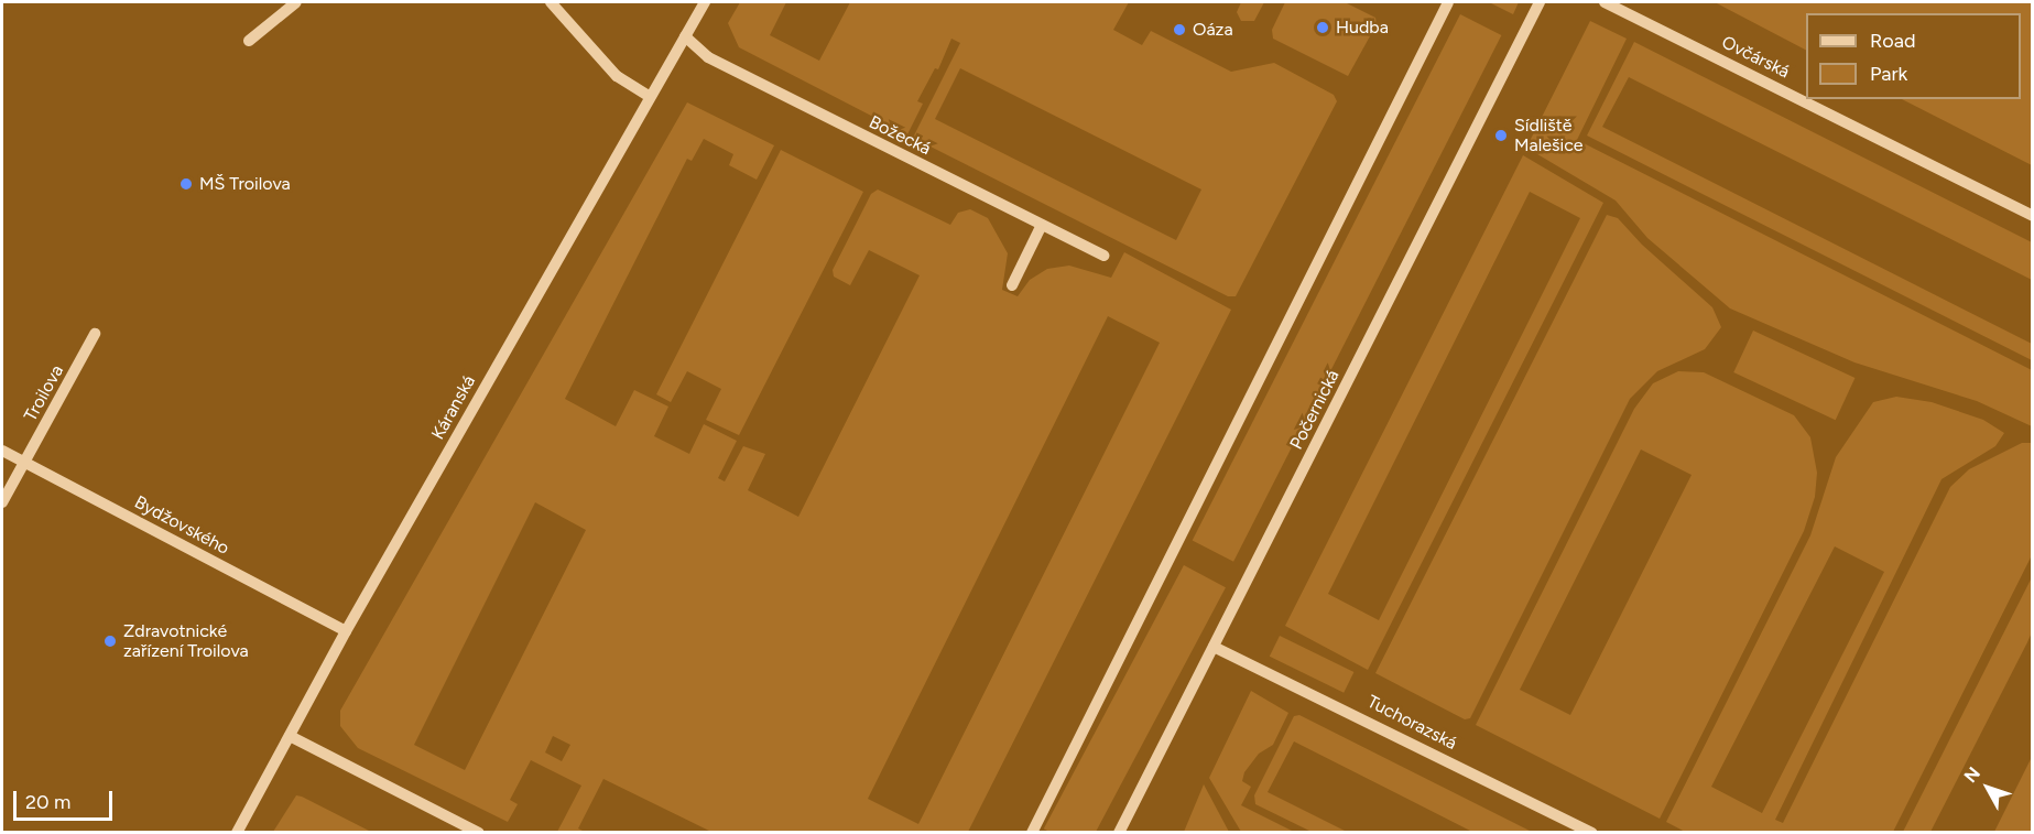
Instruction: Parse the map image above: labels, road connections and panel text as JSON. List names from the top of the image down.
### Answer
{
  "streets": {
    "street": [
      "Ovčárská",
      "Božecká",
      "Troilova",
      "Káranská",
      "Počernická",
      "Bydžovského",
      "Tuchorazská"
    ]
  },
  "crossings": [
    ["Božecká", "Káranská"],
    ["Troilova", "Bydžovského"],
    ["Káranská", "Bydžovského"],
    ["Počernická", "Tuchorazská"]
  ],
  "places": [
    "Hudba",
    "Oáza",
    "Sídliště Malešice",
    "MŠ Troilova",
    "Zdravotnické zařízení Troilova"
  ],
  "legend": ["Road", "Park"],
  "scale_bar": "20 m",
  "north": "top left"
}
